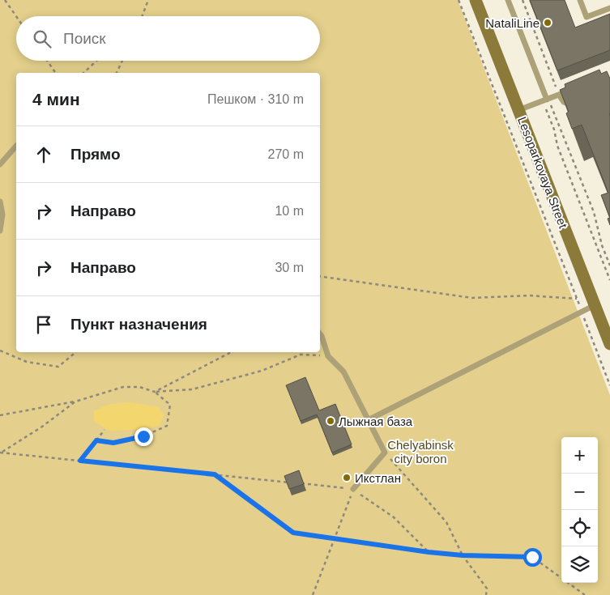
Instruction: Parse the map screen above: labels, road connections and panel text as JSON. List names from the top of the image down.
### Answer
{
  "streets": {
    "main road": ["Lesoparkovaya Street"]
  },
  "parks": ["Chelyabinsk city boron"],
  "places": ["NataliLine", "Лыжная база", "Икстлан"],
  "page": {
    "search": "Поиск",
    "heading": ["4 мин", "Пешком · 310 m"],
    "list": [
      ["Прямо", "270 m"],
      ["Направо", "10 m"],
      ["Направо", "30 m"],
      "Пункт назначения"
    ],
    "map_buttons": ["+", "−"]
  }
}
